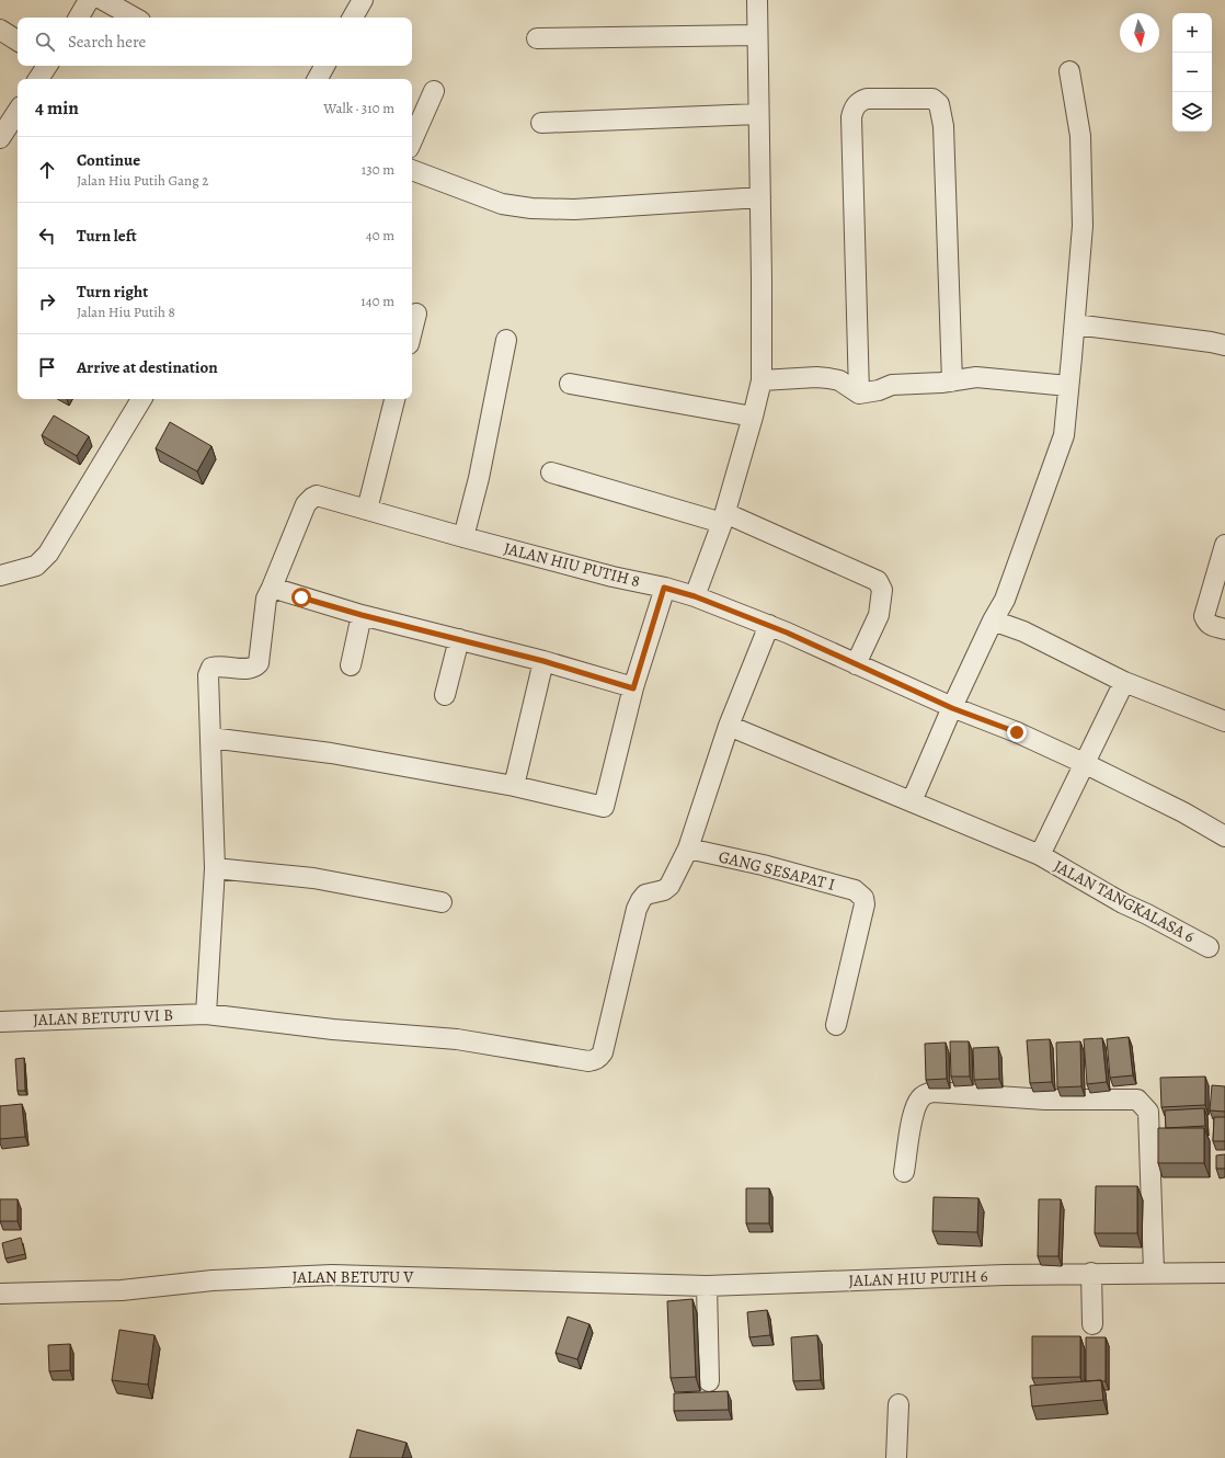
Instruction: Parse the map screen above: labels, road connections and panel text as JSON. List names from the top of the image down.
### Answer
{
  "streets": {
    "street": [
      "JALAN HIU PUTIH 8",
      "GANG SESAPAT I",
      "JALAN TANGKALASA 6",
      "JALAN BETUTU VI B",
      "JALAN BETUTU V",
      "JALAN HIU PUTIH 6"
    ]
  },
  "crossings": [
    ["GANG SESAPAT I", "JALAN BETUTU VI B"],
    ["JALAN BETUTU V", "JALAN HIU PUTIH 6"]
  ],
  "north": "bottom",
  "page": {
    "map_buttons": ["+", "−"],
    "search": "Search here",
    "heading": ["4 min", "Walk · 310 m"],
    "list": [
      ["Continue", "Jalan Hiu Putih Gang 2", "130 m"],
      ["Turn left", "40 m"],
      ["Turn right", "Jalan Hiu Putih 8", "140 m"],
      "Arrive at destination"
    ]
  }
}
